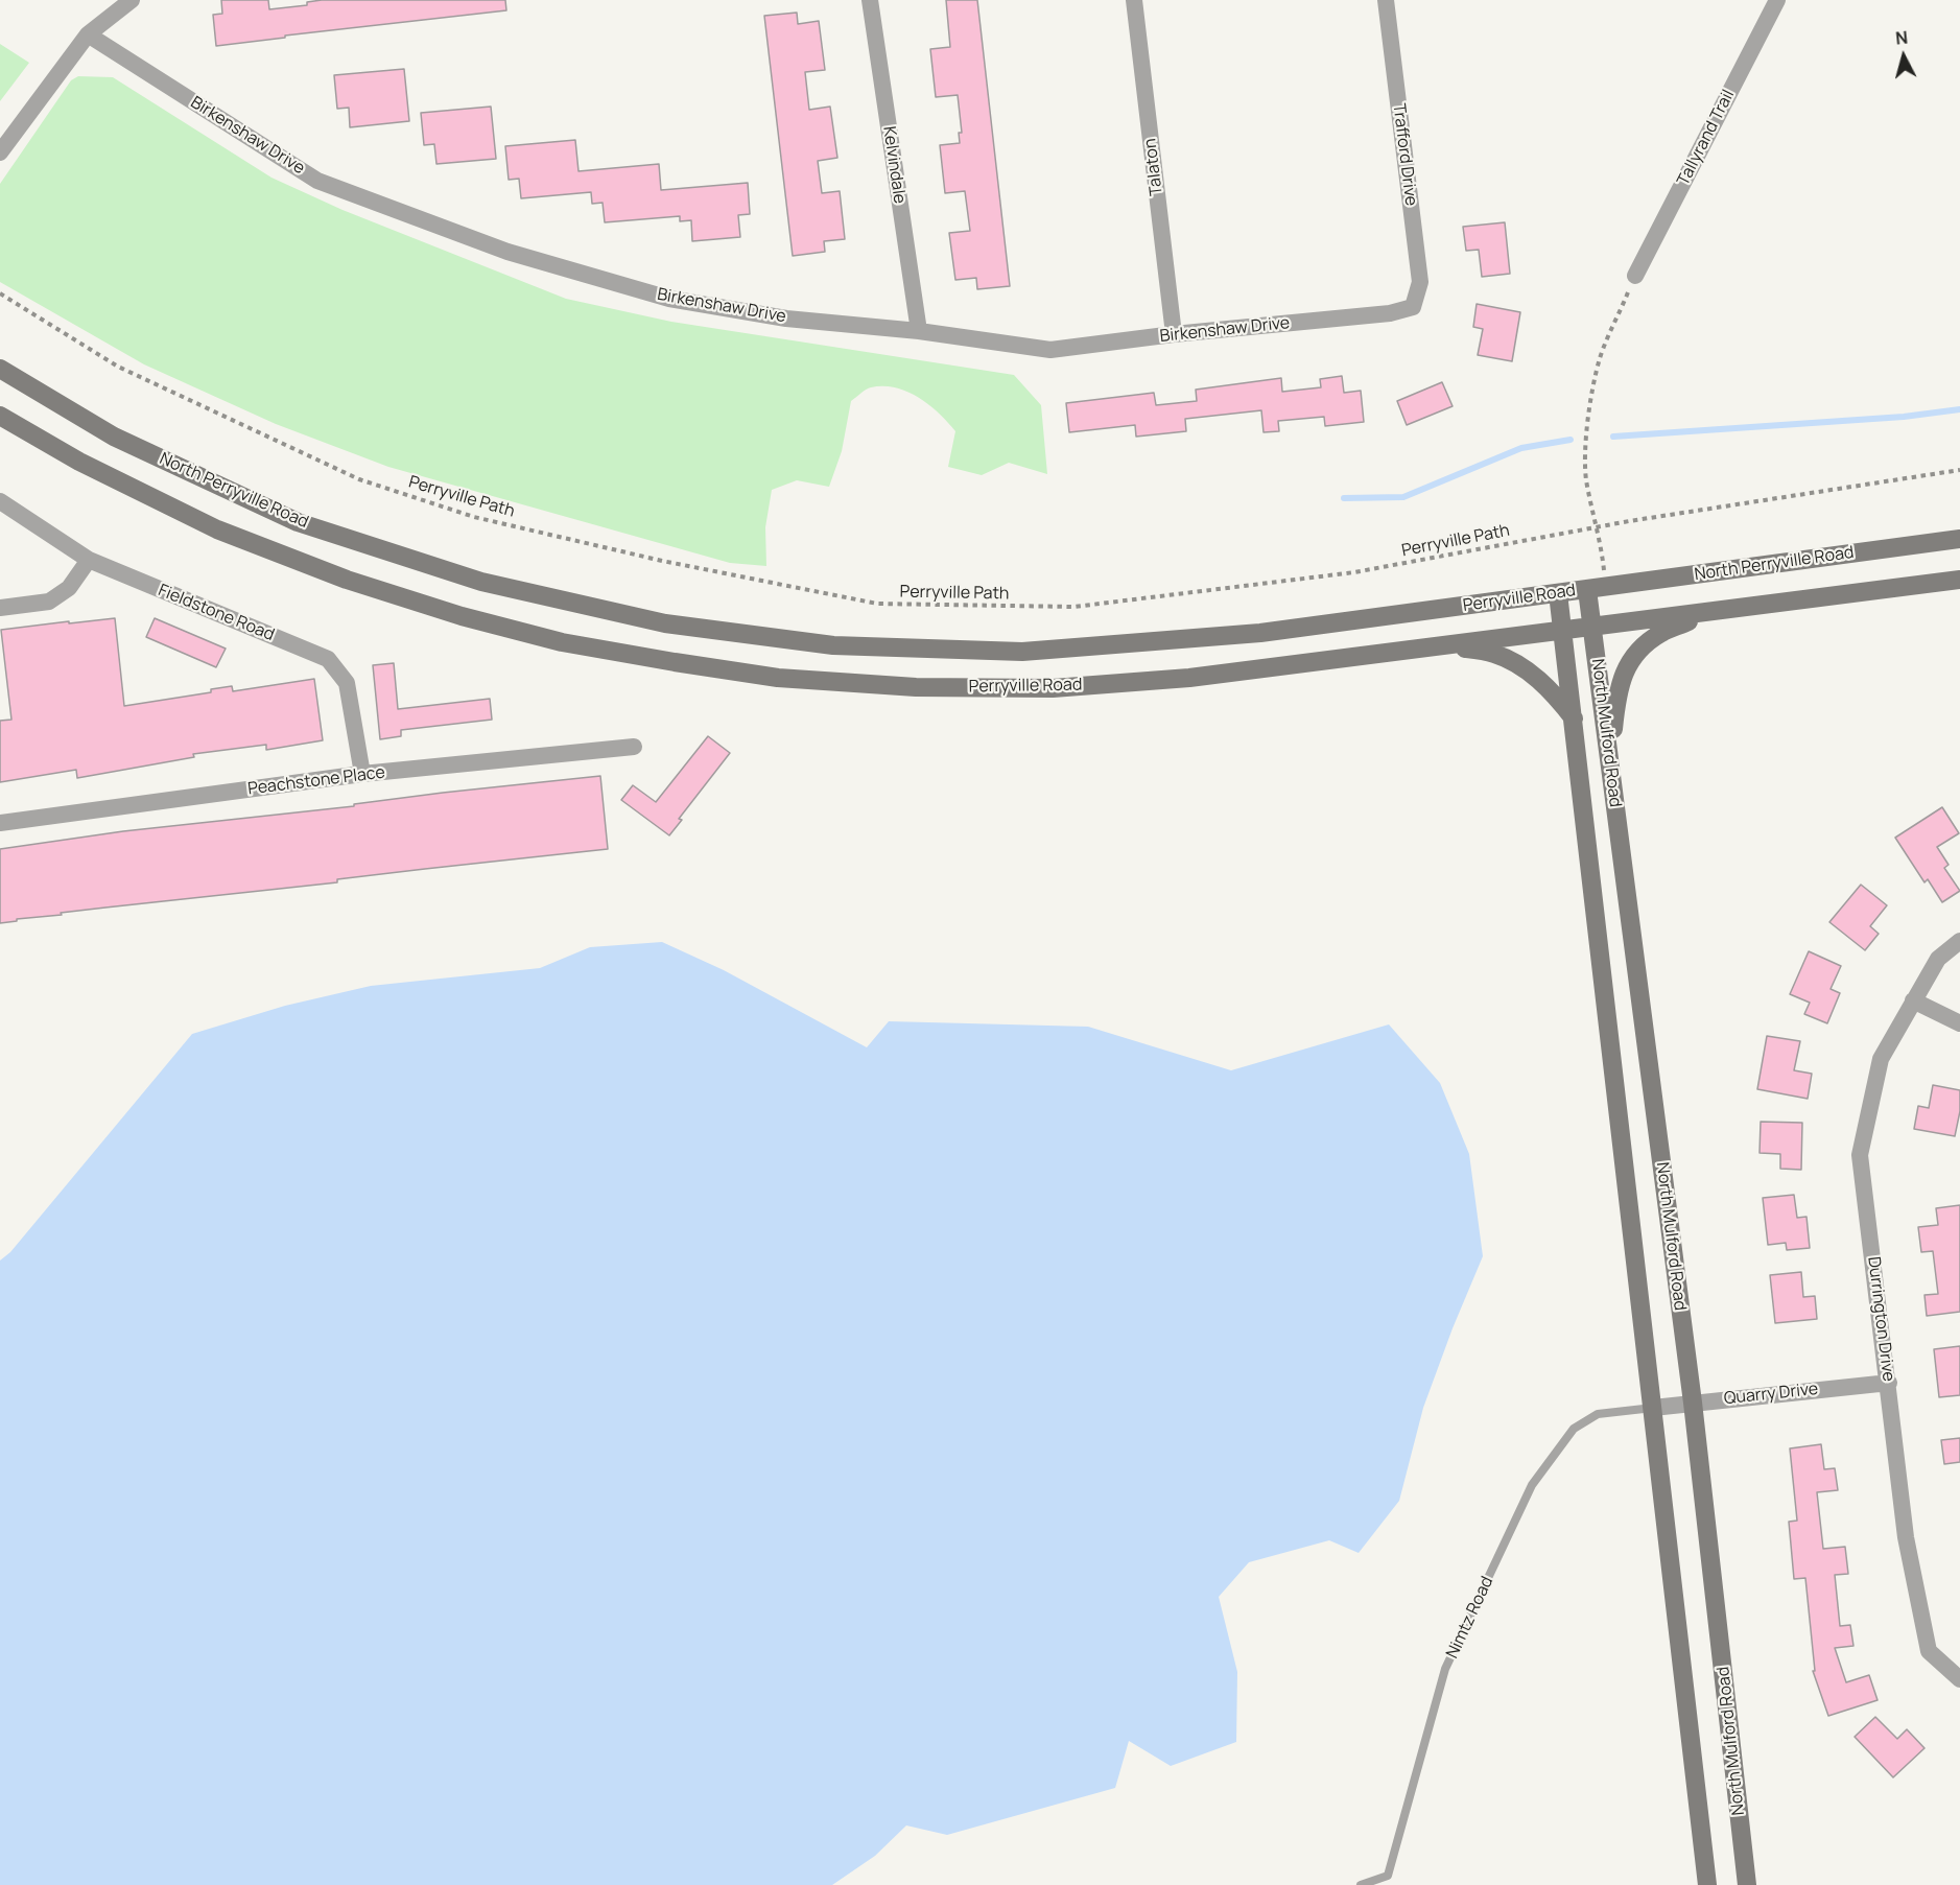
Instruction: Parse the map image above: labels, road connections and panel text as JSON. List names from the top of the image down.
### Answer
{
  "streets": {
    "main road": ["North Perryville Road", "Perryville Road", "North Mulford Road"],
    "street": [
      "Birkenshaw Drive",
      "Tallyrand Trail",
      "Trafford Drive",
      "Kelvindale",
      "Talaton",
      "Fieldstone Road",
      "Peachstone Place",
      "Durrington Drive",
      "Quarry Drive"
    ],
    "lane": ["Nimtz Road"],
    "path": ["Perryville Path"]
  },
  "crossings": [
    ["Birkenshaw Drive", "Trafford Drive"],
    ["Birkenshaw Drive", "Kelvindale"],
    ["Birkenshaw Drive", "Talaton"],
    ["North Perryville Road", "Perryville Road"],
    ["North Perryville Road", "North Mulford Road"],
    ["Perryville Road", "North Mulford Road"],
    ["Fieldstone Road", "Peachstone Place"],
    ["North Mulford Road", "Quarry Drive"],
    ["North Mulford Road", "Nimtz Road"],
    ["Durrington Drive", "Quarry Drive"],
    ["Quarry Drive", "Nimtz Road"]
  ],
  "north": "top"
}
